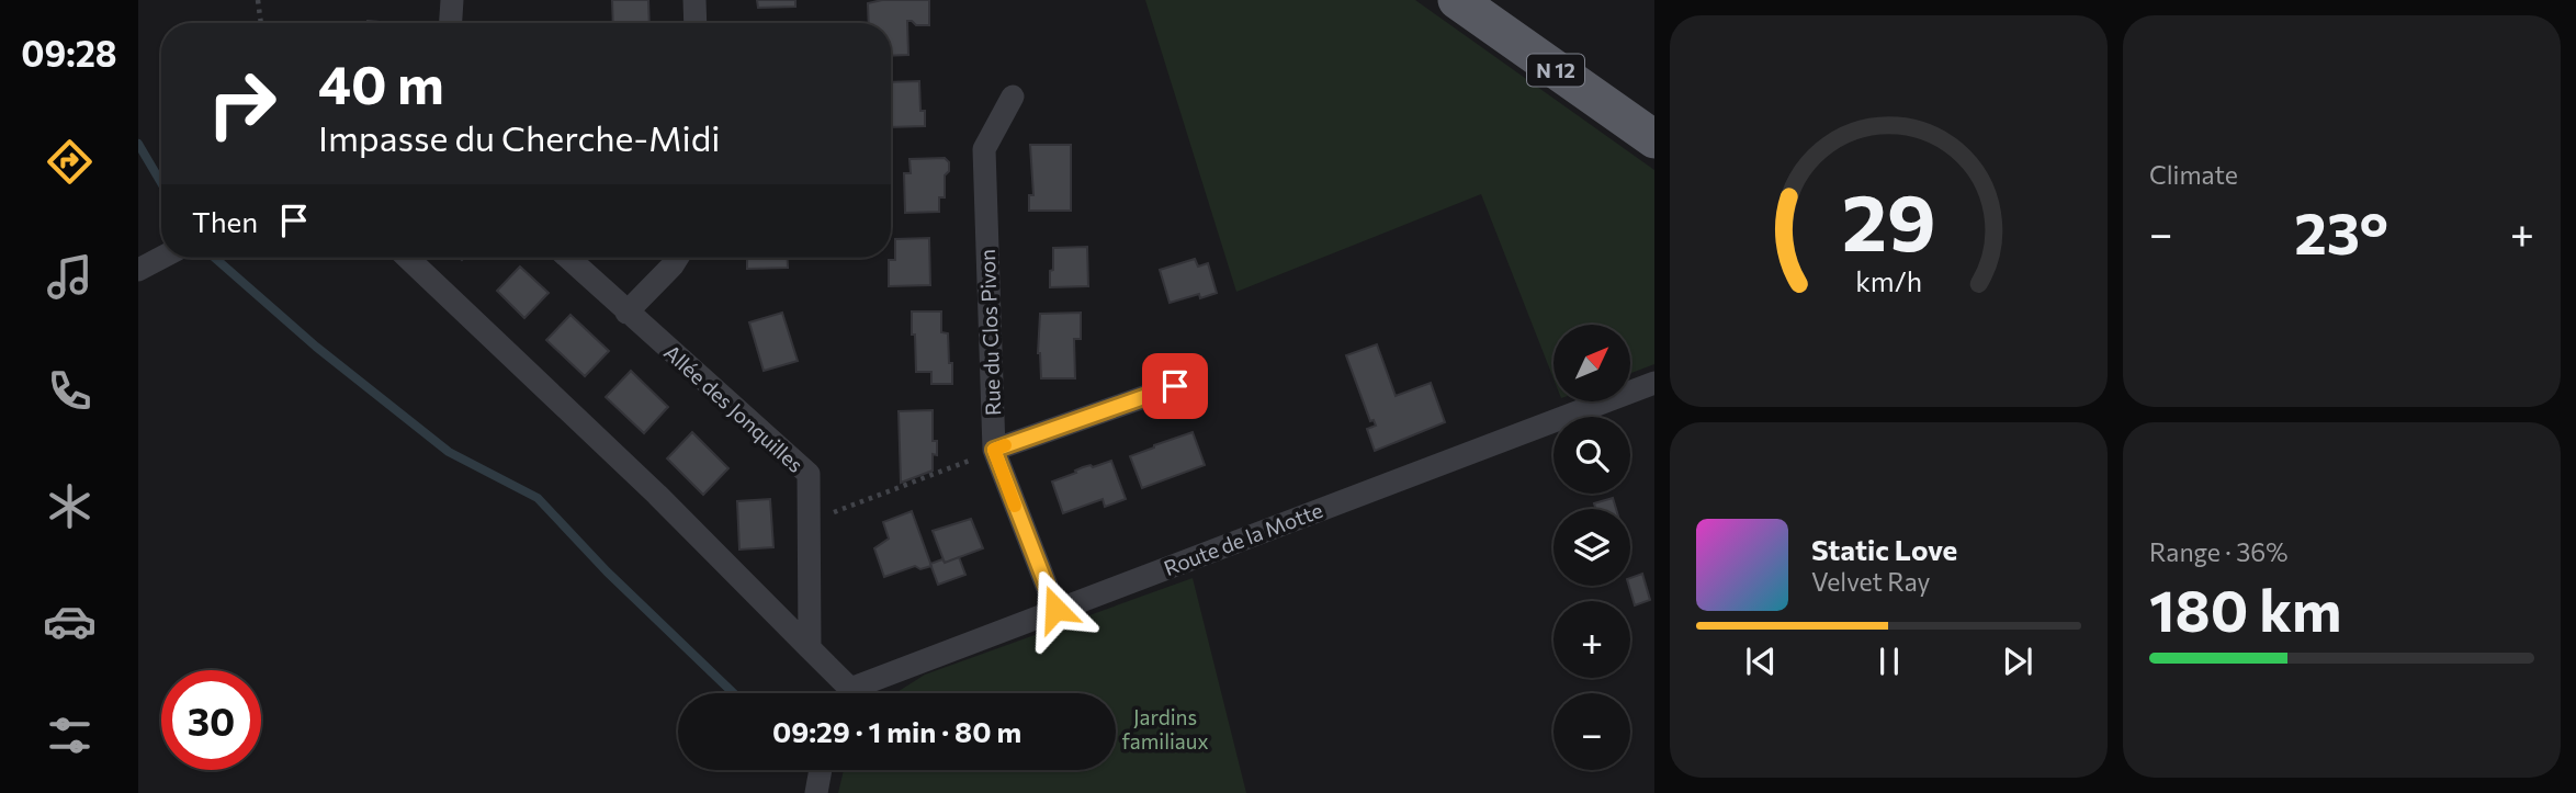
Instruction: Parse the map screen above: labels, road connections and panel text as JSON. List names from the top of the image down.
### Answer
{
  "streets": {
    "main road": ["N 12"],
    "street": ["Rue du Clos Pivon", "Allée des Jonquilles", "Route de la Motte"]
  },
  "crossings": [
    ["Rue du Clos Pivon", "Route de la Motte"]
  ],
  "parks": ["Jardins familiaux"],
  "north": "top right",
  "page": {
    "tabs": "09:28",
    "tile": [
      "Climate",
      ["Range · 36%", "180 km"]
    ],
    "turn": ["40 m", "Impasse du Cherche-Midi"],
    "then": "Then",
    "heat": ["−", "23°", "+"],
    "map_buttons": ["+", "−"],
    "song": ["Static Love", "Velvet Ray"],
    "limit": "30",
    "trip": "09:29 · 1 min · 80 m",
    "gauge": ["29", "km/h"]
  }
}
